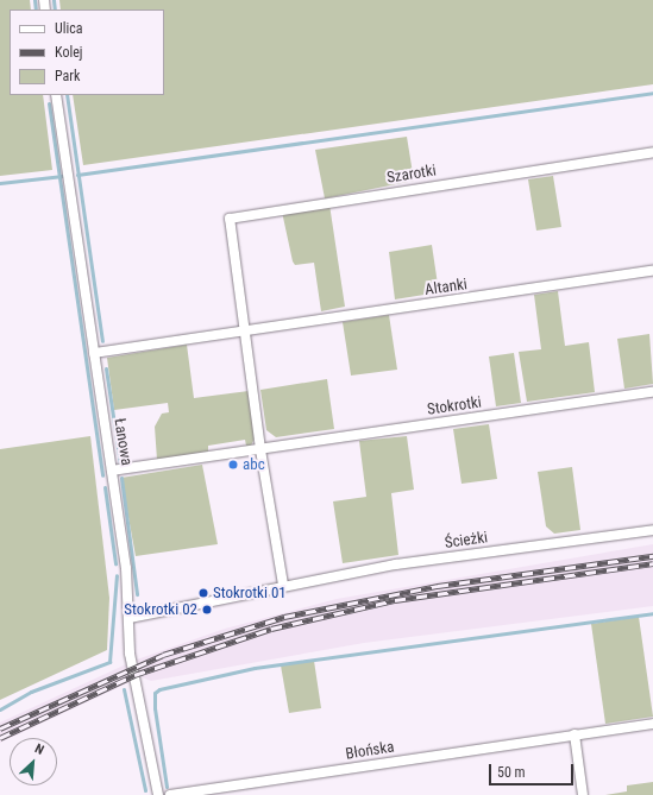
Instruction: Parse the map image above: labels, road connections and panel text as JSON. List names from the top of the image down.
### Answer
{
  "streets": {
    "street": [
      "Szarotki",
      "Altanki",
      "Stokrotki",
      "Łanowa",
      "Ścieżki",
      "Błońska"
    ]
  },
  "crossings": [
    ["Szarotki", "Altanki"],
    ["Altanki", "Łanowa"],
    ["Stokrotki", "Łanowa"],
    ["Łanowa", "Ścieżki"]
  ],
  "places": ["abc", "Stokrotki 01", "Stokrotki 02"],
  "legend": ["Ulica", "Kolej", "Park"],
  "scale_bar": "50 m",
  "north": "top right"
}
